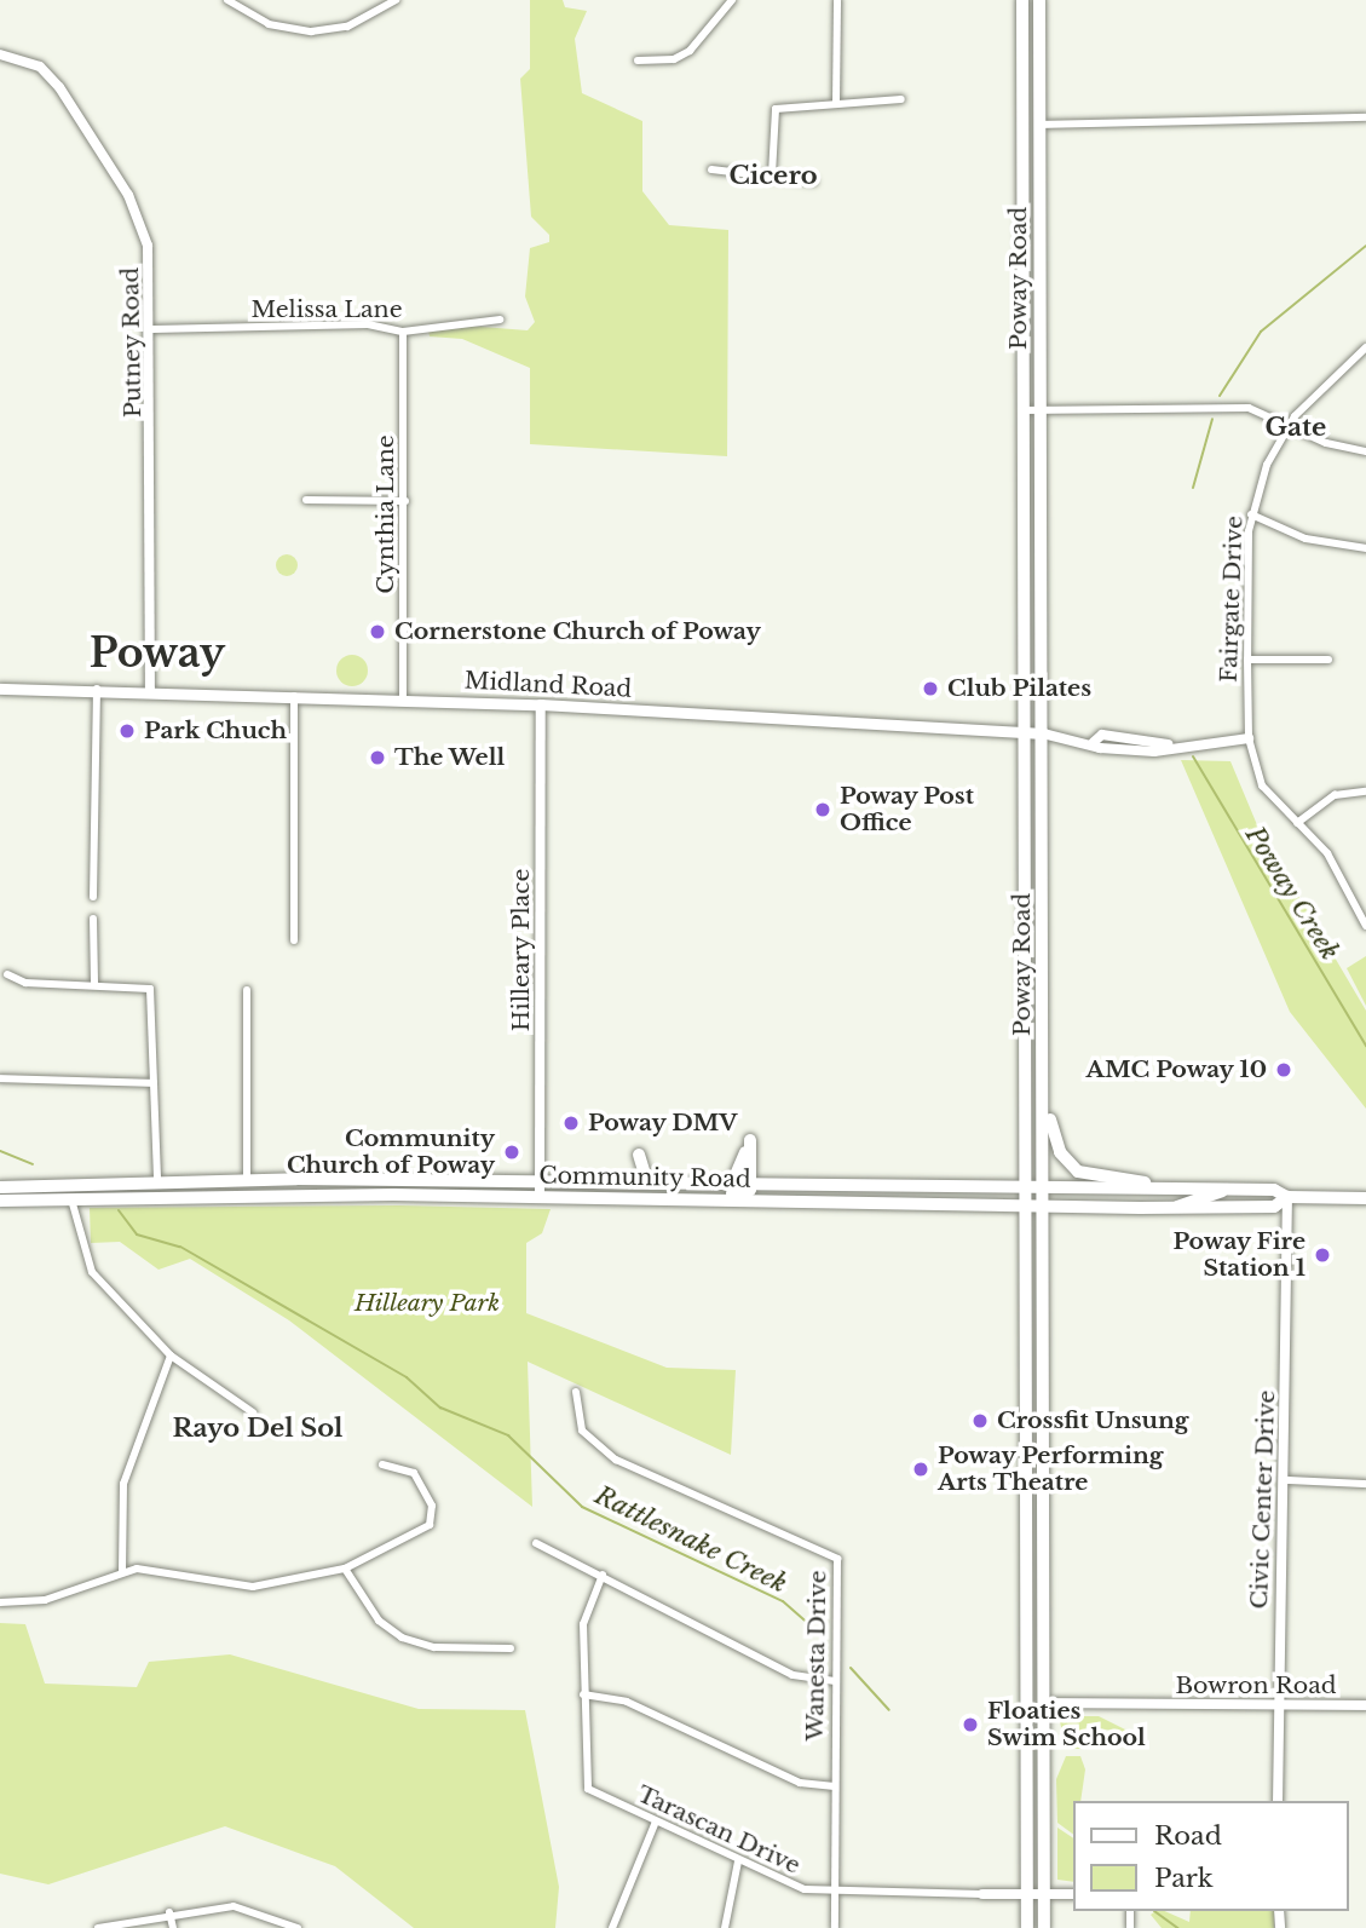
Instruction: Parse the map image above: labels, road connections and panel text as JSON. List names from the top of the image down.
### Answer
{
  "streets": {
    "main road": ["Poway Road", "Midland Road", "Community Road"],
    "street": [
      "Melissa Lane",
      "Putney Road",
      "Cynthia Lane",
      "Fairgate Drive",
      "Hilleary Place",
      "Civic Center Drive",
      "Wanesta Drive",
      "Bowron Road",
      "Tarascan Drive"
    ]
  },
  "crossings": [
    ["Poway Road", "Midland Road"],
    ["Poway Road", "Community Road"],
    ["Poway Road", "Bowron Road"],
    ["Poway Road", "Tarascan Drive"],
    ["Melissa Lane", "Putney Road"],
    ["Melissa Lane", "Cynthia Lane"],
    ["Putney Road", "Midland Road"],
    ["Cynthia Lane", "Midland Road"],
    ["Fairgate Drive", "Midland Road"],
    ["Midland Road", "Hilleary Place"],
    ["Hilleary Place", "Community Road"],
    ["Community Road", "Civic Center Drive"],
    ["Civic Center Drive", "Bowron Road"],
    ["Wanesta Drive", "Tarascan Drive"]
  ],
  "districts": [
    "Cicero",
    "Gate",
    "Poway",
    "Rayo Del Sol"
  ],
  "water": ["Poway Creek", "Rattlesnake Creek"],
  "parks": ["Hilleary Park"],
  "places": [
    "Cornerstone Church of Poway",
    "Club Pilates",
    "Park Chuch",
    "The Well",
    "Poway Post Office",
    "AMC Poway 10",
    "Poway DMV",
    "Community Church of Poway",
    "Poway Fire Station 1",
    "Crossfit Unsung",
    "Poway Performing Arts Theatre",
    "Floaties Swim School"
  ],
  "legend": ["Road", "Park"]
}
